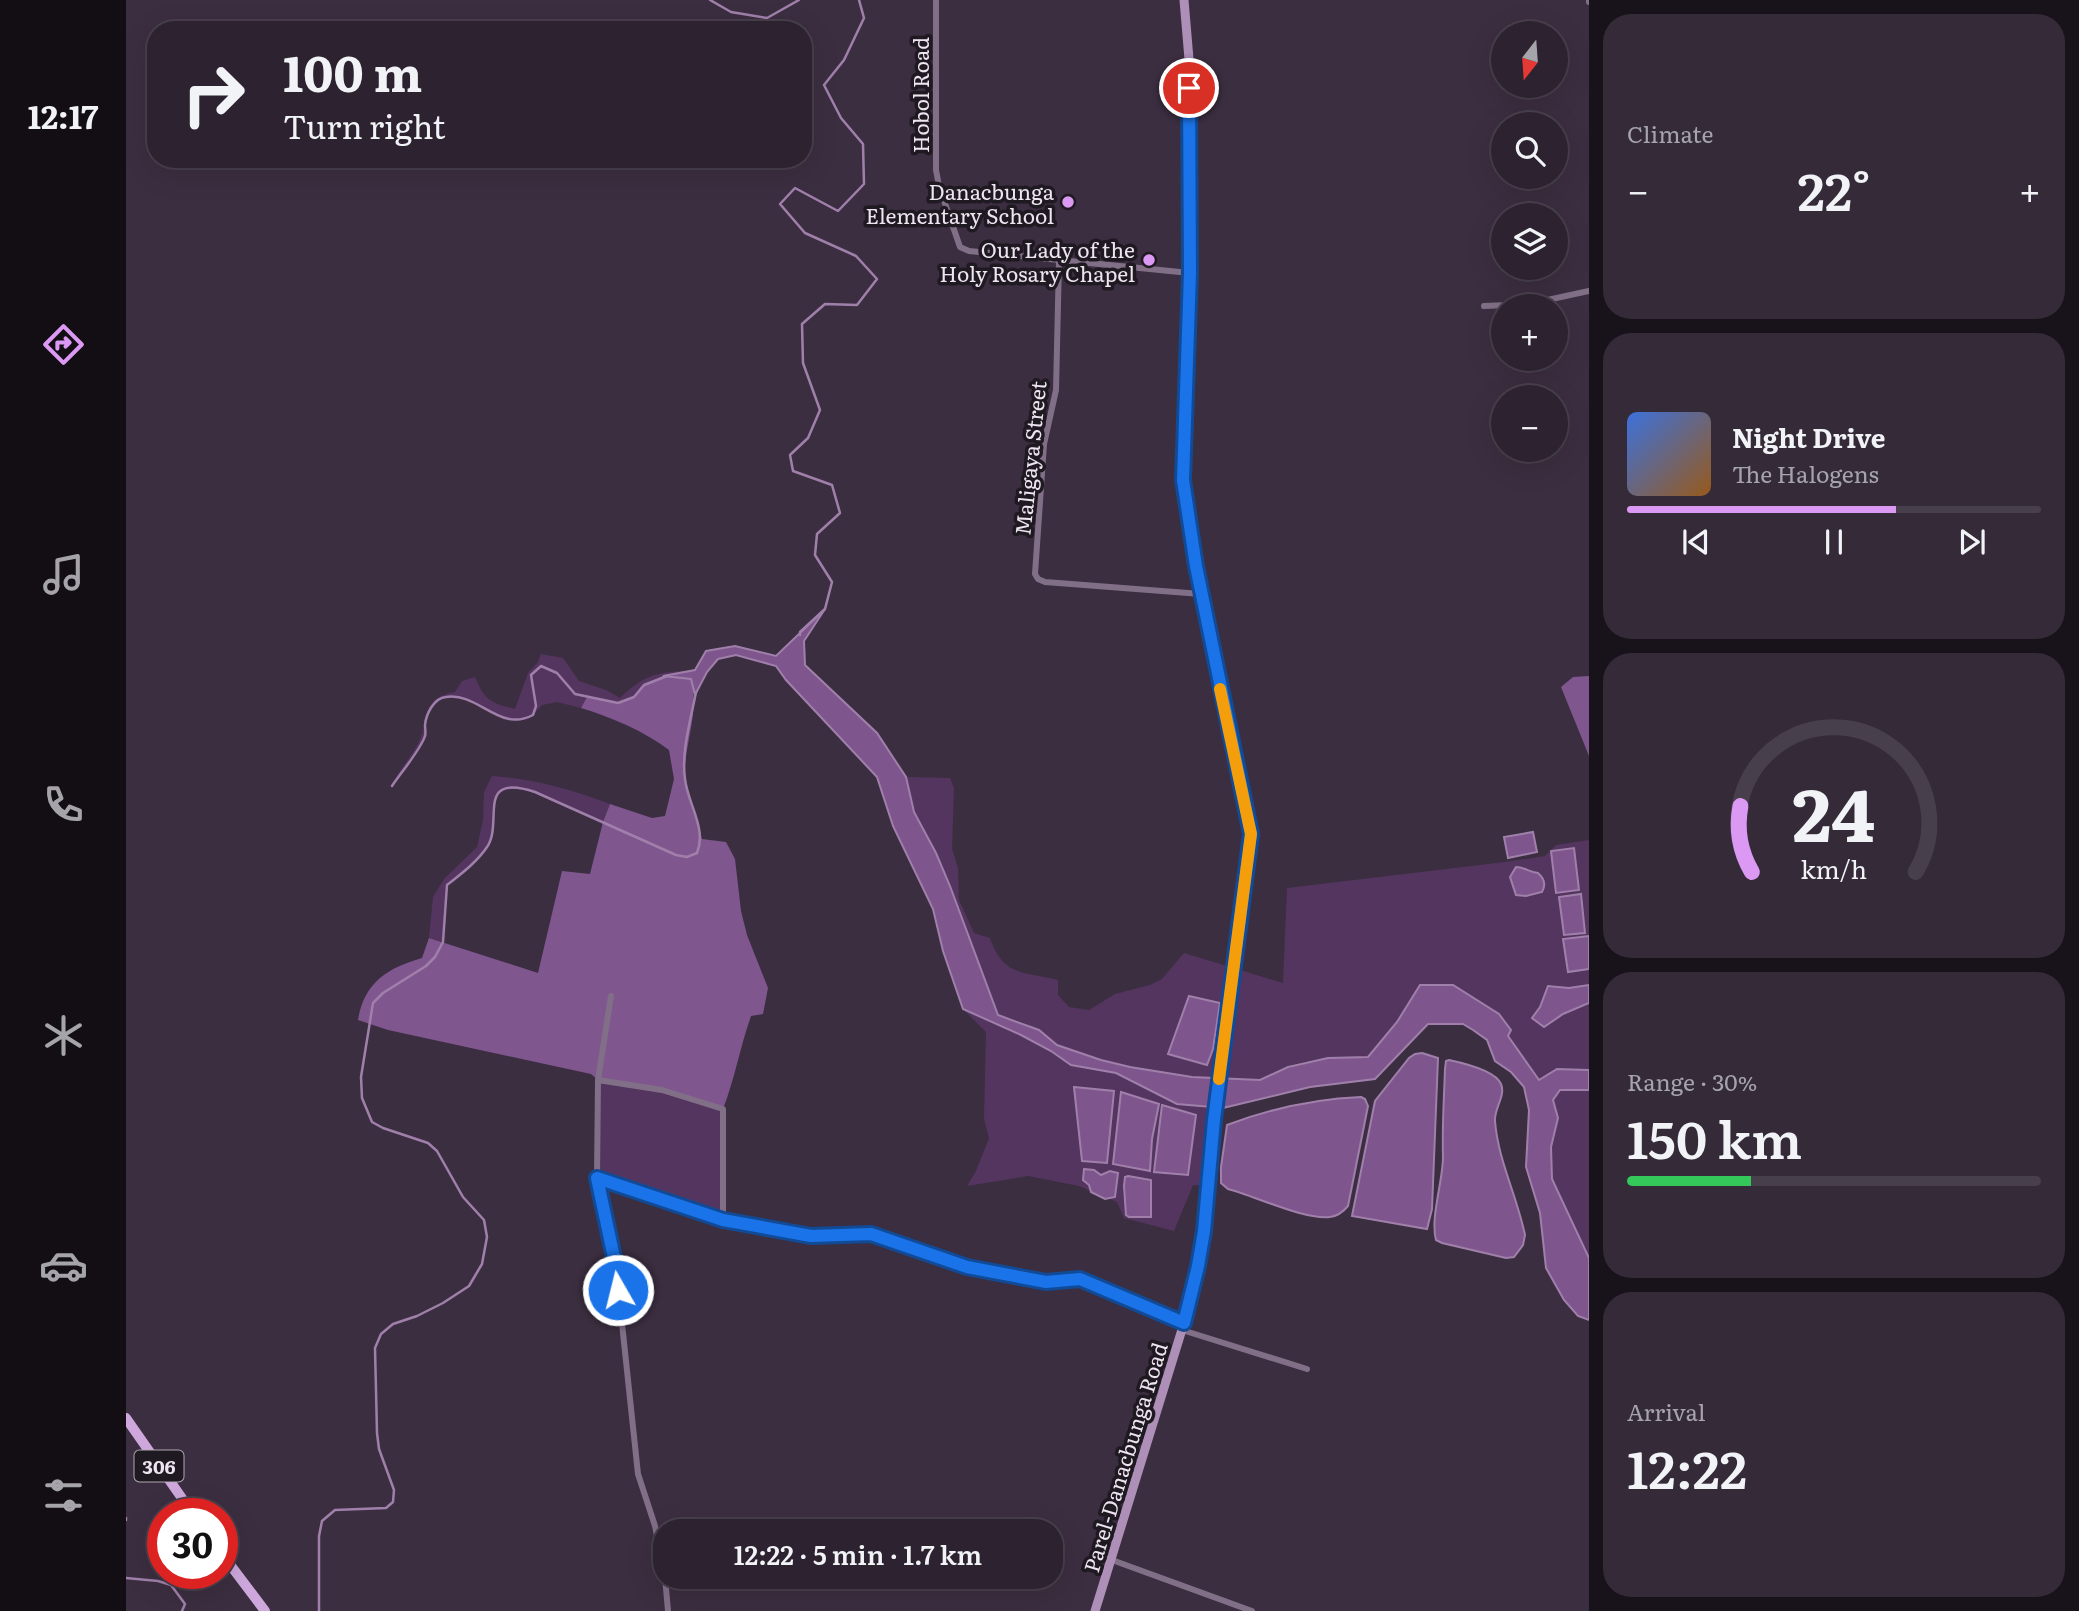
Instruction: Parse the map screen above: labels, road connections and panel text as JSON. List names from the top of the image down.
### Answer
{
  "streets": {
    "main road": ["Parel-Danacbunga Road", "306"],
    "street": ["Hobol Road", "Maligaya Street"]
  },
  "crossings": [
    ["Hobol Road", "Maligaya Street"],
    ["Hobol Road", "Parel-Danacbunga Road"],
    ["Maligaya Street", "Parel-Danacbunga Road"]
  ],
  "places": ["Danacbunga Elementary School", "Our Lady of the Holy Rosary Chapel"],
  "north": "bottom",
  "page": {
    "tabs": "12:17",
    "tile": [
      "Climate",
      ["Range · 30%", "150 km"],
      ["Arrival", "12:22"]
    ],
    "map_buttons": ["+", "−"],
    "turn": ["100 m", "Turn right"],
    "heat": ["−", "22°", "+"],
    "song": ["Night Drive", "The Halogens"],
    "limit": "30",
    "trip": "12:22 · 5 min · 1.7 km",
    "gauge": ["24", "km/h"]
  }
}
